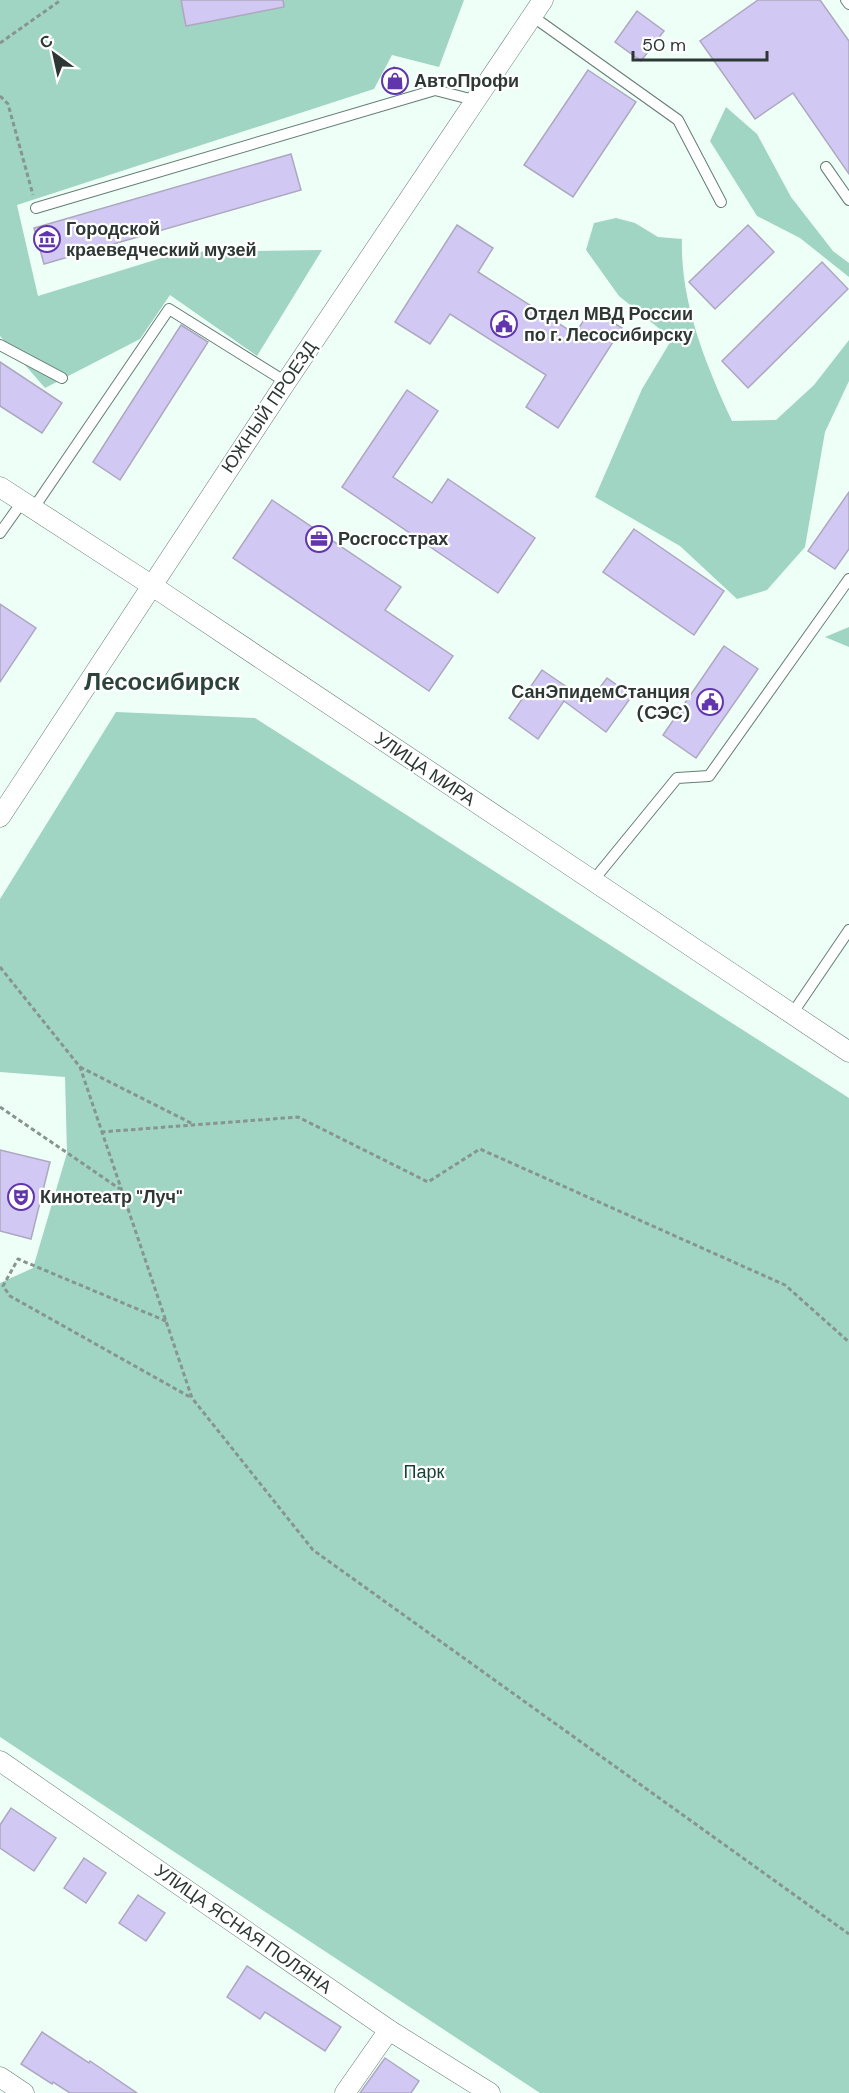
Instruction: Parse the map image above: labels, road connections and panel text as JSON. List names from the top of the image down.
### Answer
{
  "streets": {
    "street": ["ЮЖНЫЙ ПРОЕЗД", "УЛИЦА МИРА", "УЛИЦА ЯСНАЯ ПОЛЯНА"]
  },
  "crossings": [
    ["ЮЖНЫЙ ПРОЕЗД", "УЛИЦА МИРА"]
  ],
  "districts": ["Лесосибирск"],
  "parks": ["Парк"],
  "places": {
    "shop": ["АвтоПрофи"],
    "museum": ["Городской краеведческий музей"],
    "public building": ["Отдел МВД России по г. Лесосибирску", "СанЭпидемСтанция (СЭС)"],
    "office": ["Росгосстрах"],
    "theatre": ["Кинотеатр \"Луч\""]
  },
  "scale_bar": "50 m",
  "north": "top left"
}
